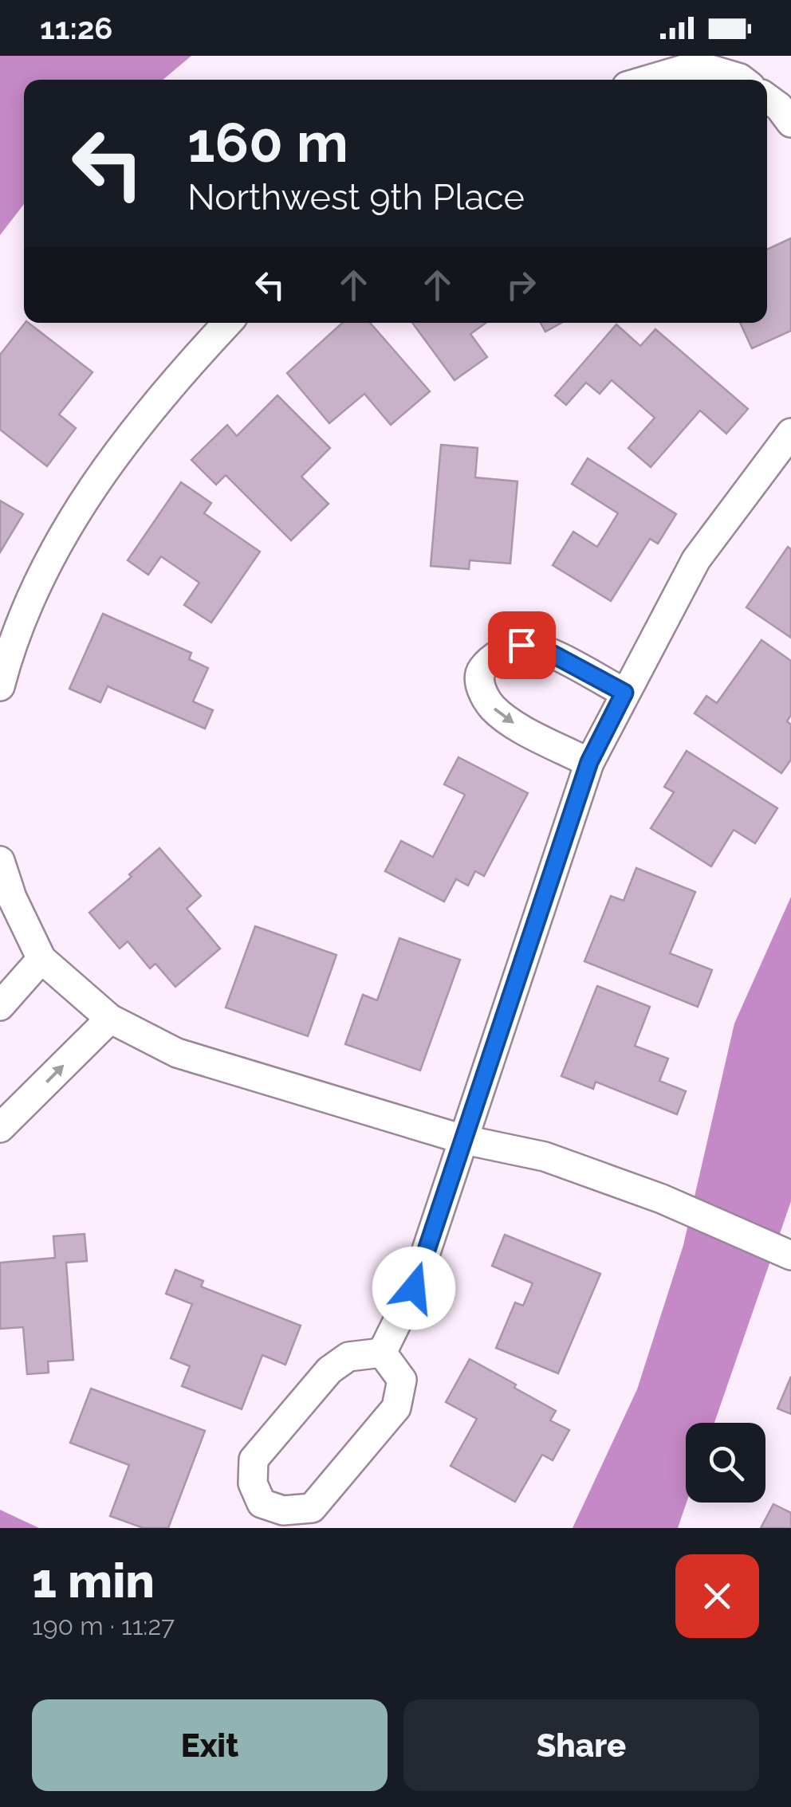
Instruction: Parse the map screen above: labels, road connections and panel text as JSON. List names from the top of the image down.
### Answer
{
  "page": {
    "status": "11:26",
    "turn": ["160 m", "Northwest 9th Place"],
    "heading": ["1 min", "190 m · 11:27"],
    "buttons": ["Exit", "Share"]
  }
}
